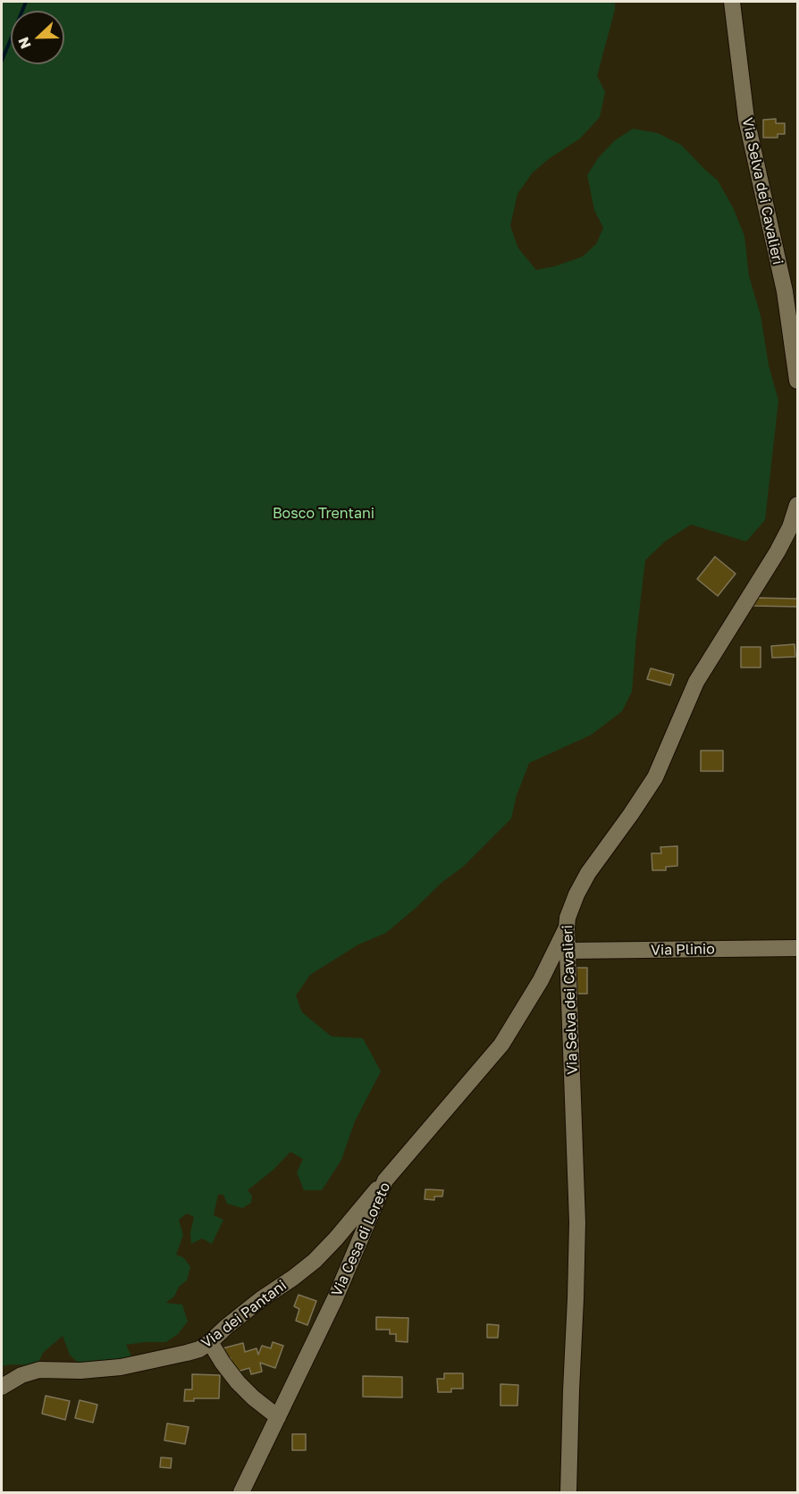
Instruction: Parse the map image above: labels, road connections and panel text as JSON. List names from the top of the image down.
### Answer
{
  "streets": {
    "street": [
      "Via Selva dei Cavalieri",
      "Via Plinio",
      "Via Cesa di Loreto",
      "Via dei Pantani"
    ]
  },
  "crossings": [
    ["Via Selva dei Cavalieri", "Via Plinio"],
    ["Via Selva dei Cavalieri", "Via Cesa di Loreto"],
    ["Via Cesa di Loreto", "Via dei Pantani"]
  ],
  "parks": ["Bosco Trentani"],
  "north": "left"
}
